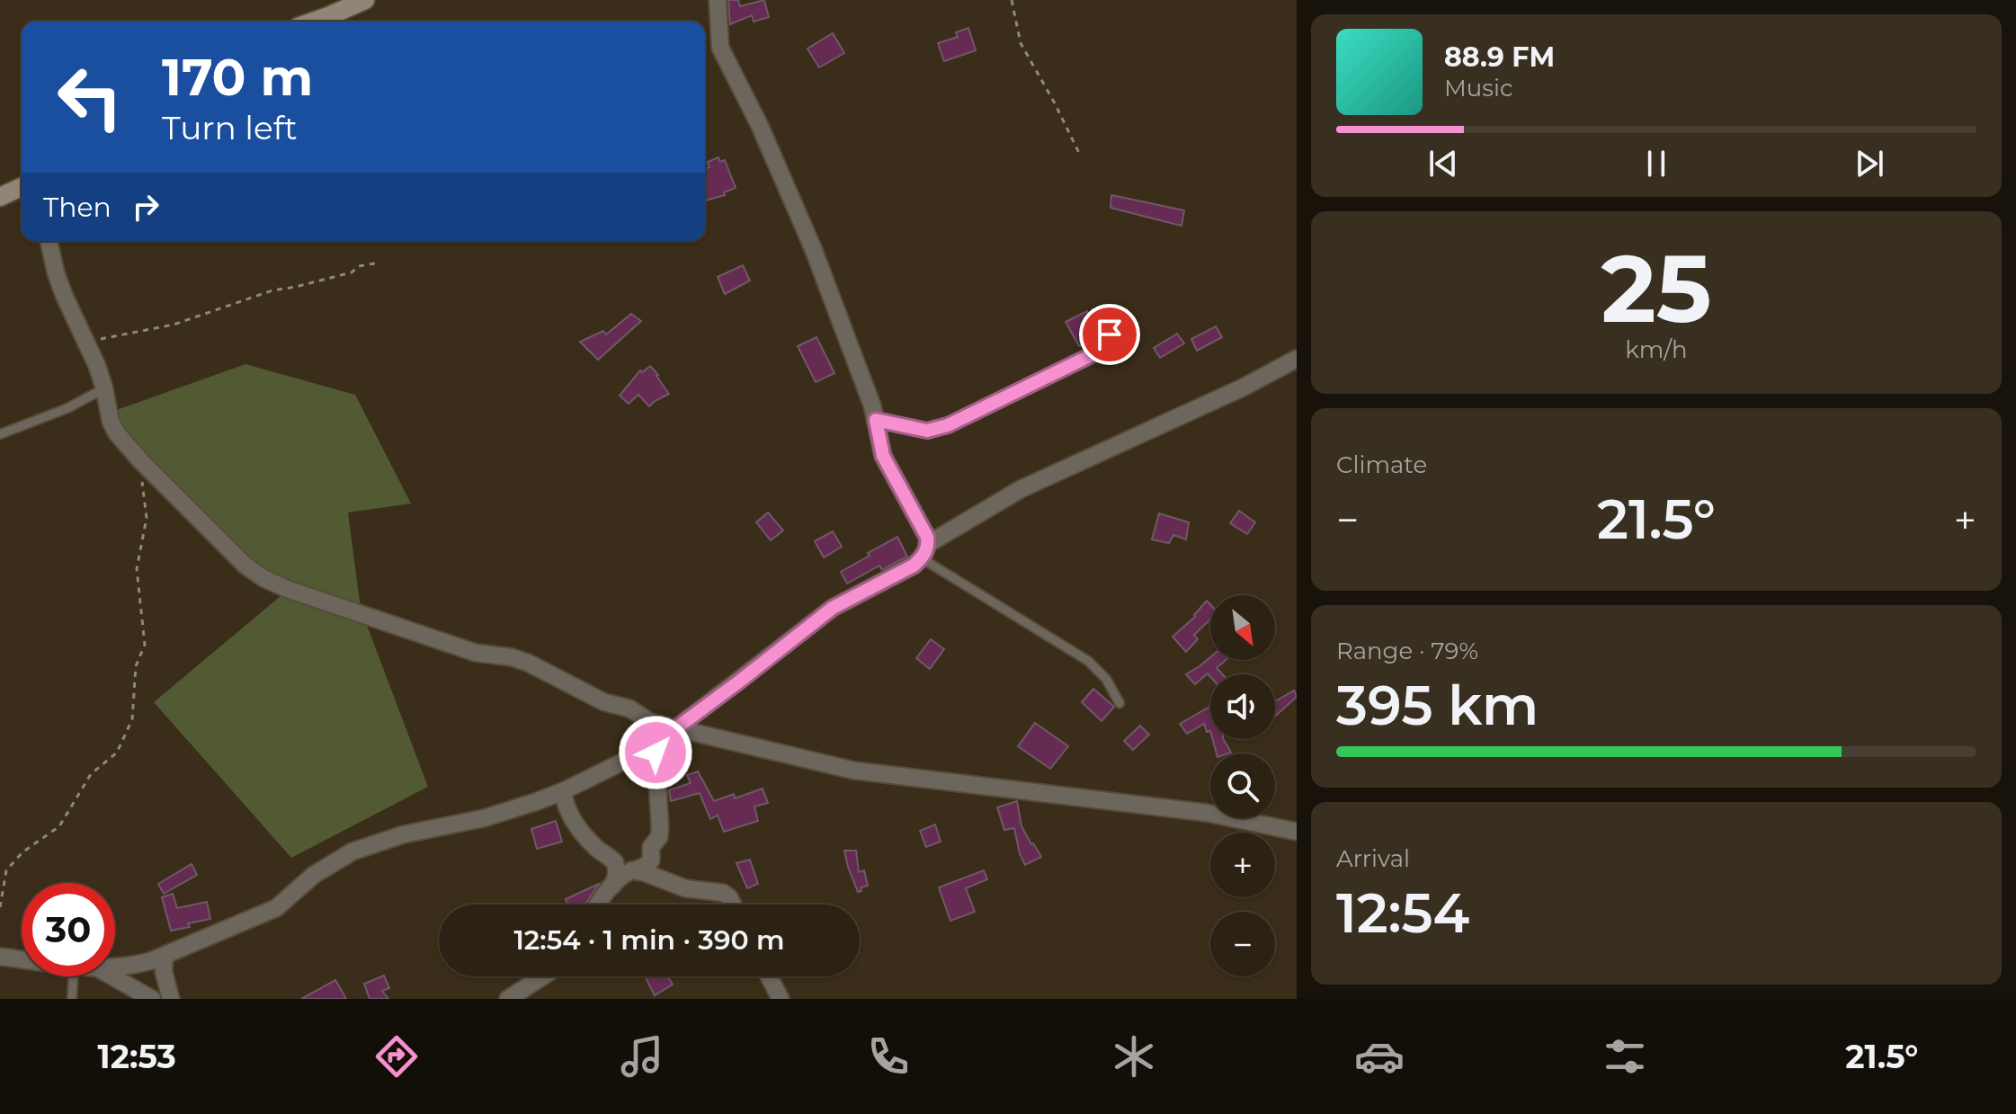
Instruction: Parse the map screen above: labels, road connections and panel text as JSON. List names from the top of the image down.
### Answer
{
  "north": "bottom right",
  "page": {
    "turn": ["170 m", "Turn left"],
    "song": ["88.9 FM", "Music"],
    "then": "Then",
    "tile": [
      ["25", "km/h"],
      "Climate",
      ["Range · 79%", "395 km"],
      ["Arrival", "12:54"]
    ],
    "heat": ["−", "21.5°", "+"],
    "map_buttons": ["+", "−"],
    "limit": "30",
    "trip": "12:54 · 1 min · 390 m",
    "tabs": ["12:53", "21.5°"]
  }
}
